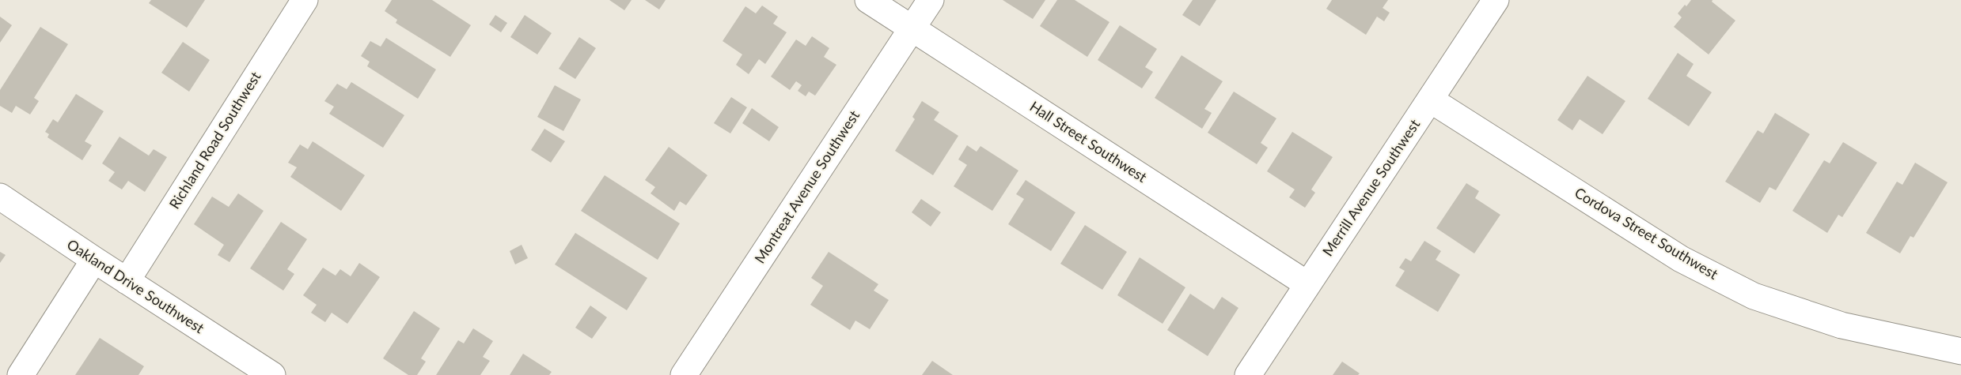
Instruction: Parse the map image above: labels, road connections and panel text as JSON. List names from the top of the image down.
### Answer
{
  "streets": {
    "street": [
      "Richland Road Southwest",
      "Hall Street Southwest",
      "Montreat Avenue Southwest",
      "Merrill Avenue Southwest",
      "Cordova Street Southwest",
      "Oakland Drive Southwest"
    ]
  },
  "crossings": [
    ["Richland Road Southwest", "Oakland Drive Southwest"],
    ["Hall Street Southwest", "Montreat Avenue Southwest"],
    ["Hall Street Southwest", "Merrill Avenue Southwest"],
    ["Merrill Avenue Southwest", "Cordova Street Southwest"]
  ]
}
